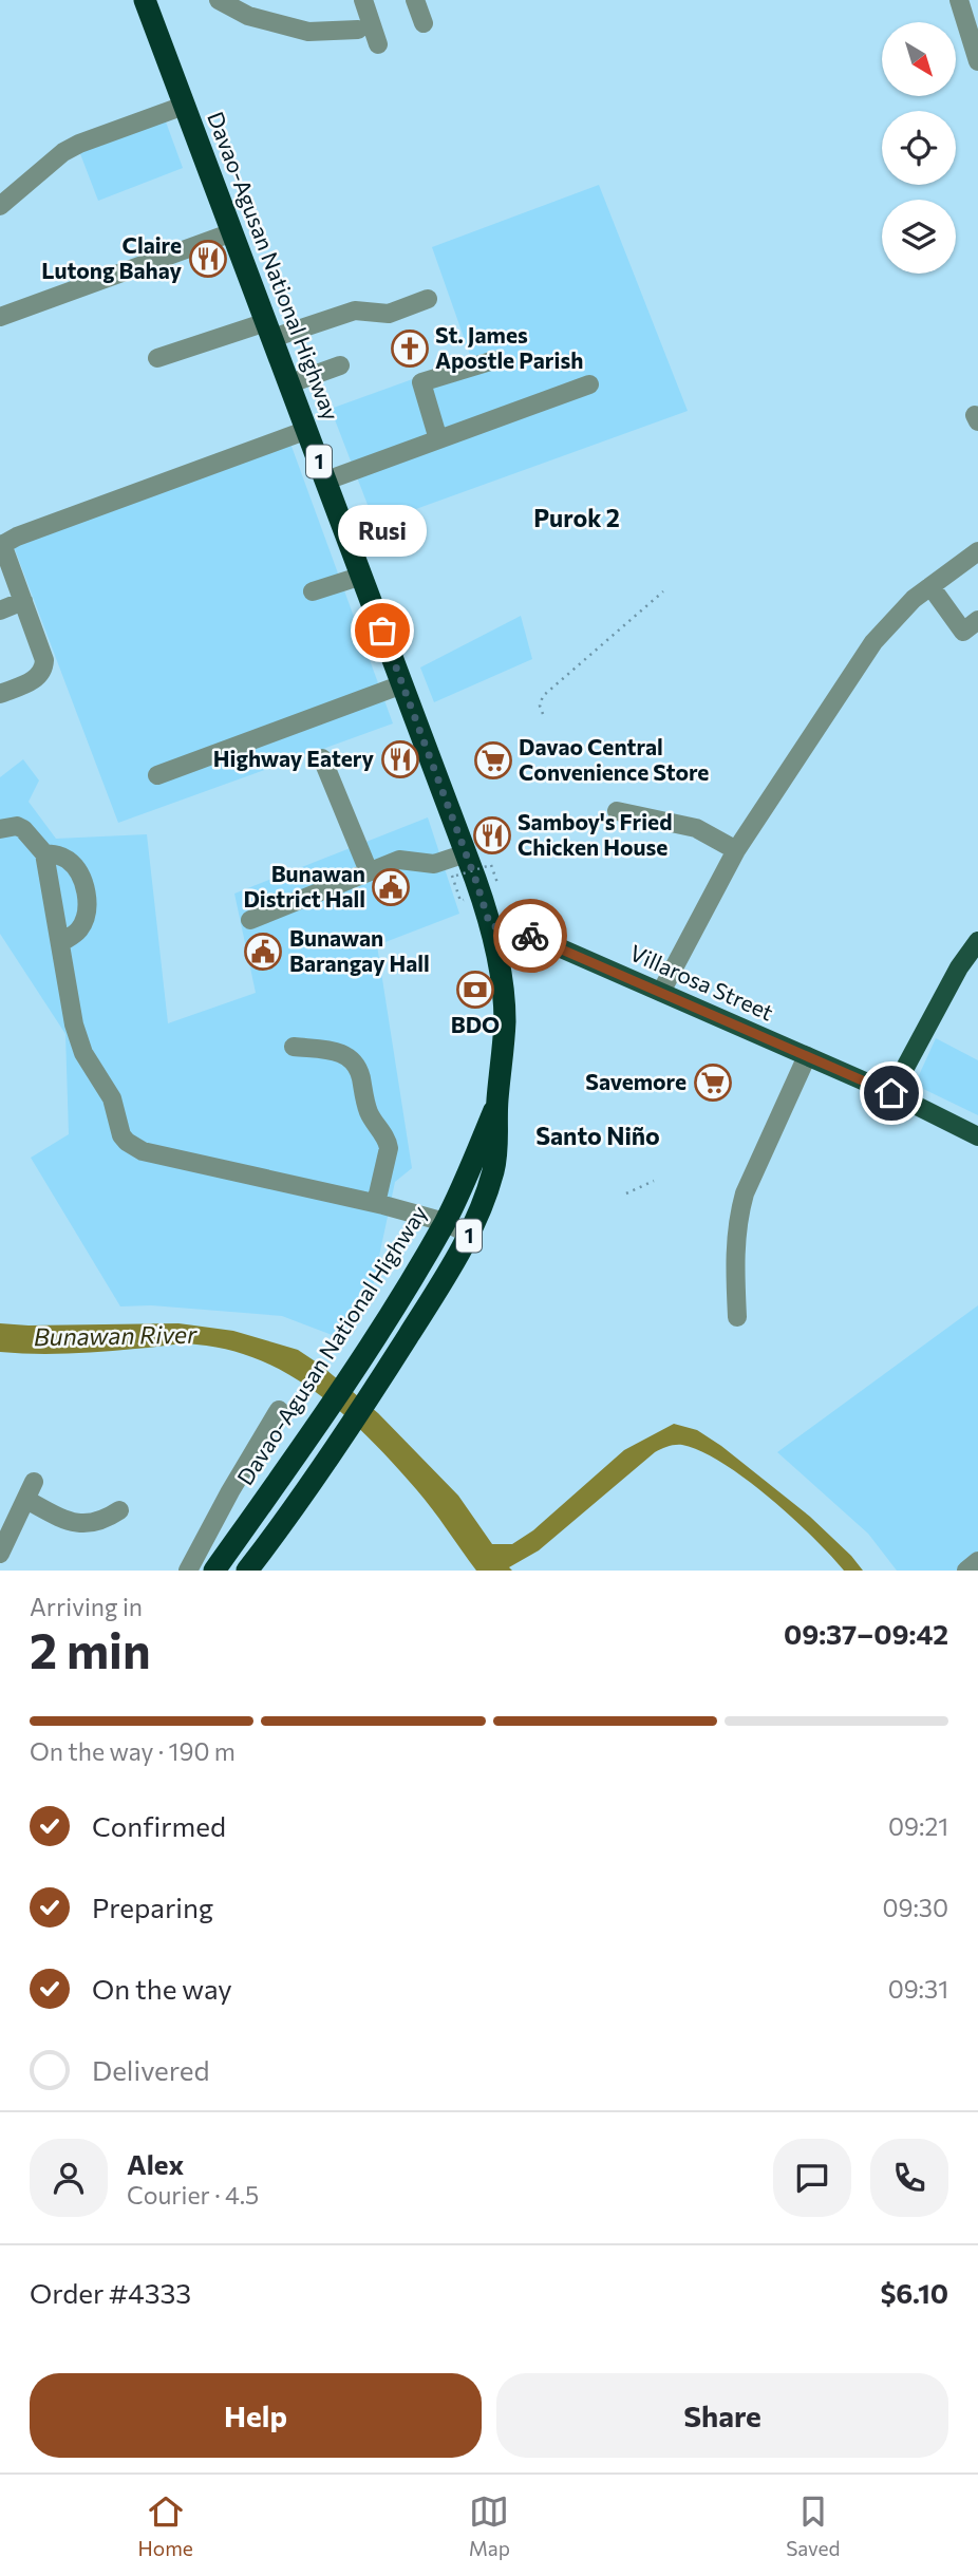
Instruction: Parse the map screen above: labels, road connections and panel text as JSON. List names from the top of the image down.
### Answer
{
  "streets": {
    "highway": ["Davao-Agusan National Highway", "1"],
    "main road": ["Villarosa Street"]
  },
  "crossings": [
    ["Davao-Agusan National Highway", "Villarosa Street"]
  ],
  "districts": ["Purok 2", "Santo Niño"],
  "water": ["Bunawan River"],
  "places": {
    "restaurant": ["Claire Lutong Bahay", "Highway Eatery", "Samboy's Fried Chicken House"],
    "church": ["St. James Apostle Parish"],
    "other": ["Rusi"],
    "supermarket": ["Davao Central Convenience Store", "Savemore"],
    "public building": ["Bunawan District Hall", "Bunawan Barangay Hall"],
    "bank": ["BDO"]
  },
  "north": "bottom right",
  "page": {
    "bubble": "Rusi",
    "heading": ["2 min", "Arriving in", "09:37–09:42"],
    "panel": [
      "Alex",
      "Courier · 4.5",
      "Order #4333",
      "$6.10"
    ],
    "bar": "On the way · 190 m",
    "list": [
      ["Confirmed", "09:21"],
      ["Preparing", "09:30"],
      ["On the way", "09:31"],
      "Delivered"
    ],
    "buttons": ["Help", "Share"],
    "tabs": ["Home", "Map", "Saved"]
  }
}
